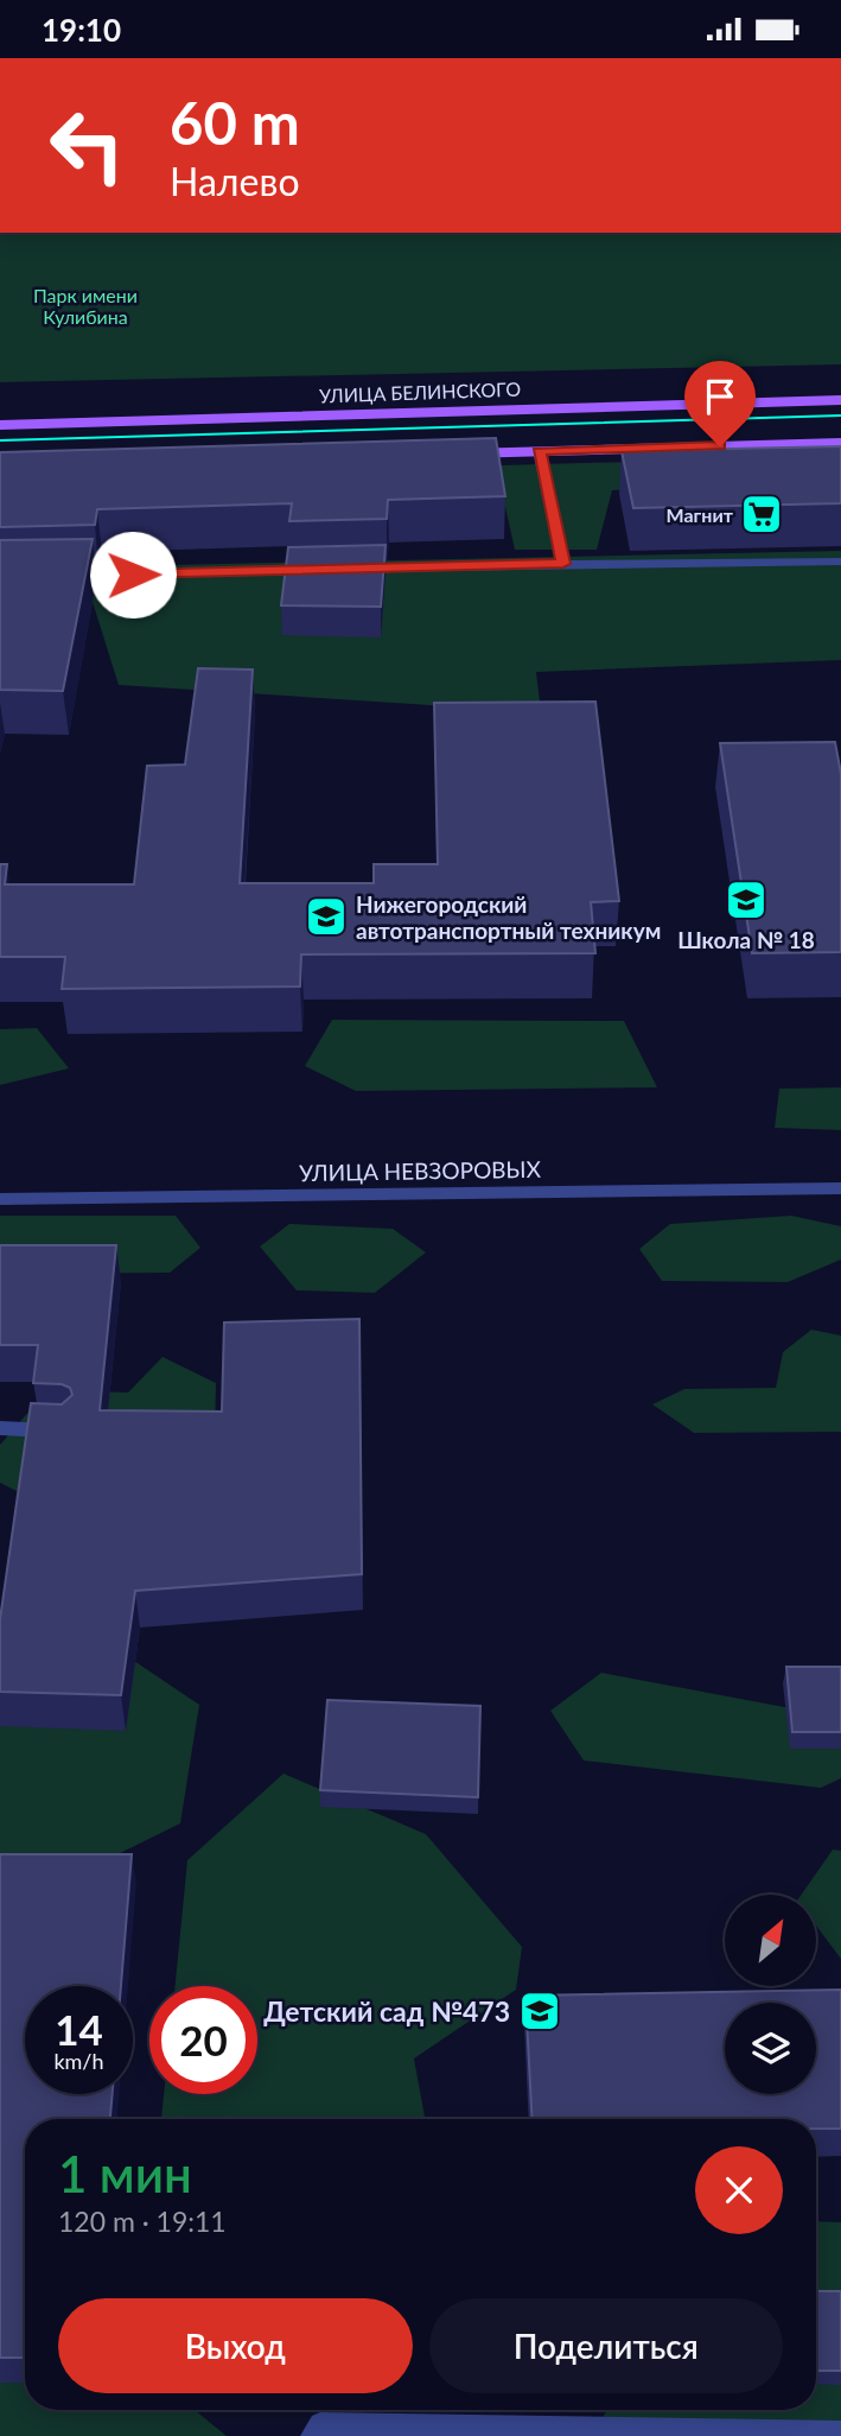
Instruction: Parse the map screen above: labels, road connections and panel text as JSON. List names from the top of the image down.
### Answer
{
  "streets": {
    "main road": ["УЛИЦА БЕЛИНСКОГО"],
    "street": ["УЛИЦА НЕВЗОРОВЫХ"]
  },
  "parks": ["Парк имени Кулибина"],
  "places": {
    "supermarket": ["Магнит"],
    "school or university": ["Школа № 18", "Нижегородский автотранспортный техникум", "Детский сад №473"]
  },
  "north": "top right",
  "page": {
    "status": "19:10",
    "turn": ["60 m", "Налево"],
    "speed": "14 km/h",
    "limit": "20",
    "heading": ["1 мин", "120 m · 19:11"],
    "buttons": ["Выход", "Поделиться"]
  }
}
